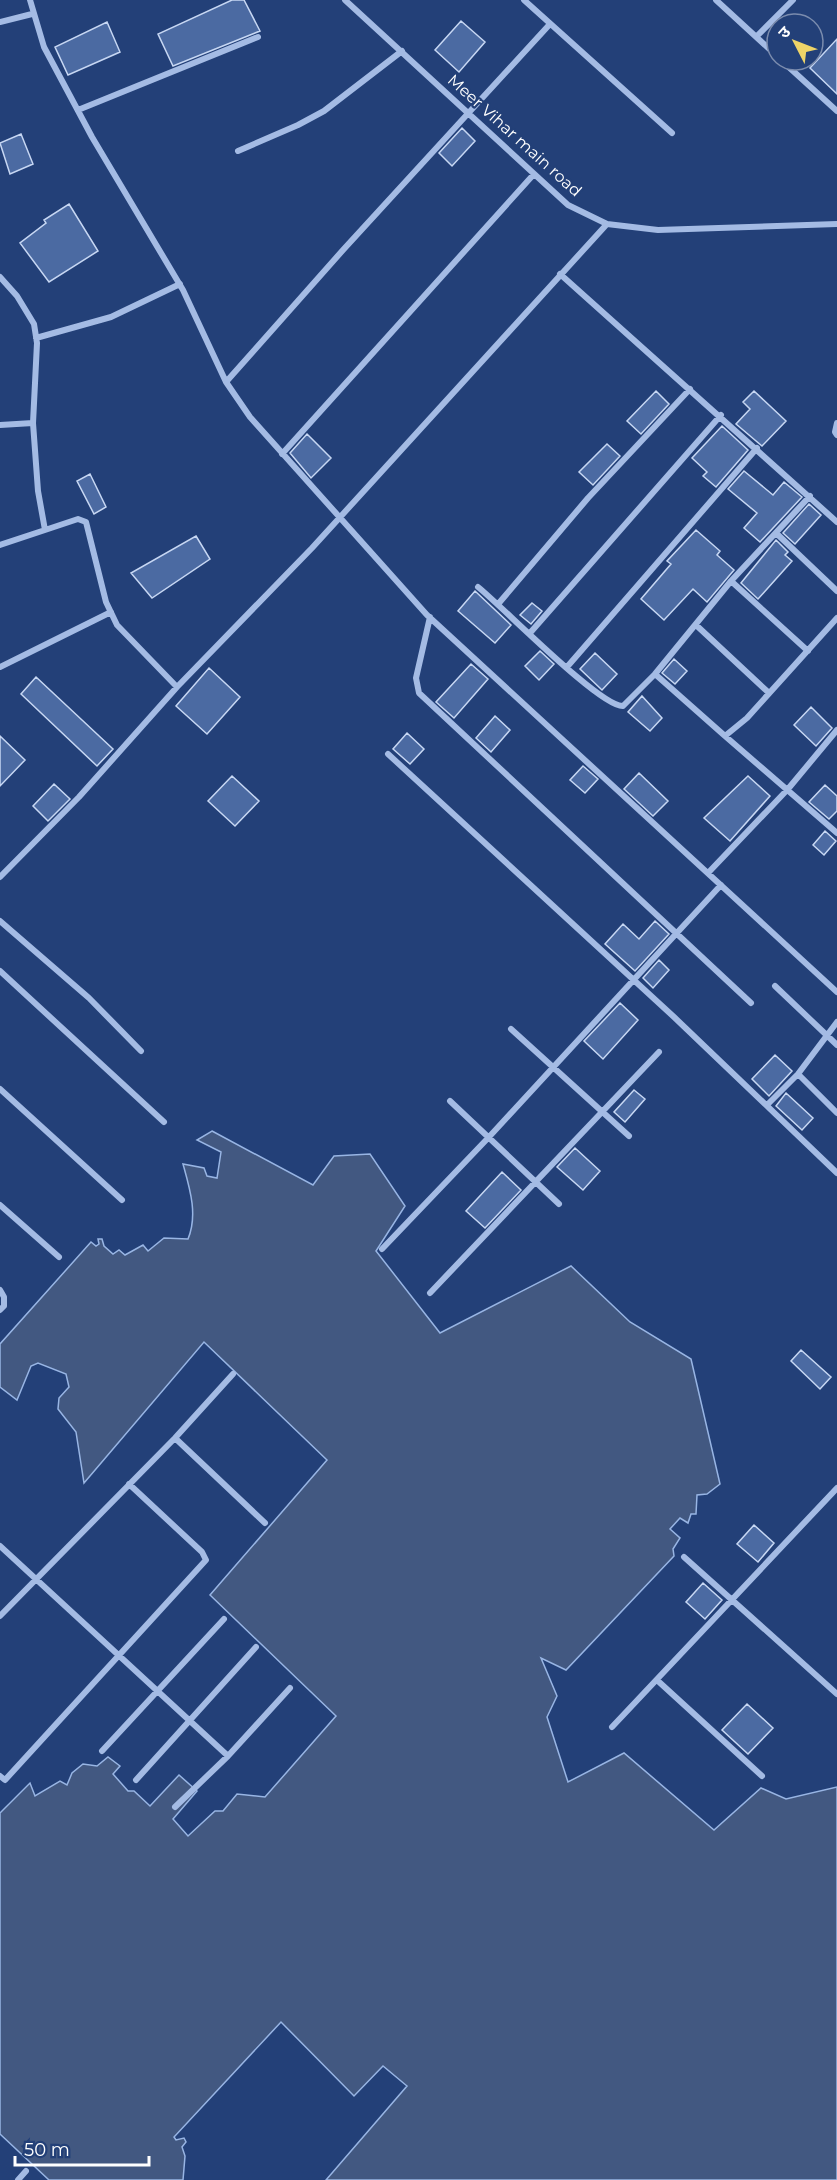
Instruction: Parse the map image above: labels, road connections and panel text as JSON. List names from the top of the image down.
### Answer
{
  "streets": {
    "street": ["Meer Vihar main road"]
  },
  "scale_bar": "50 m",
  "north": "top left"
}
